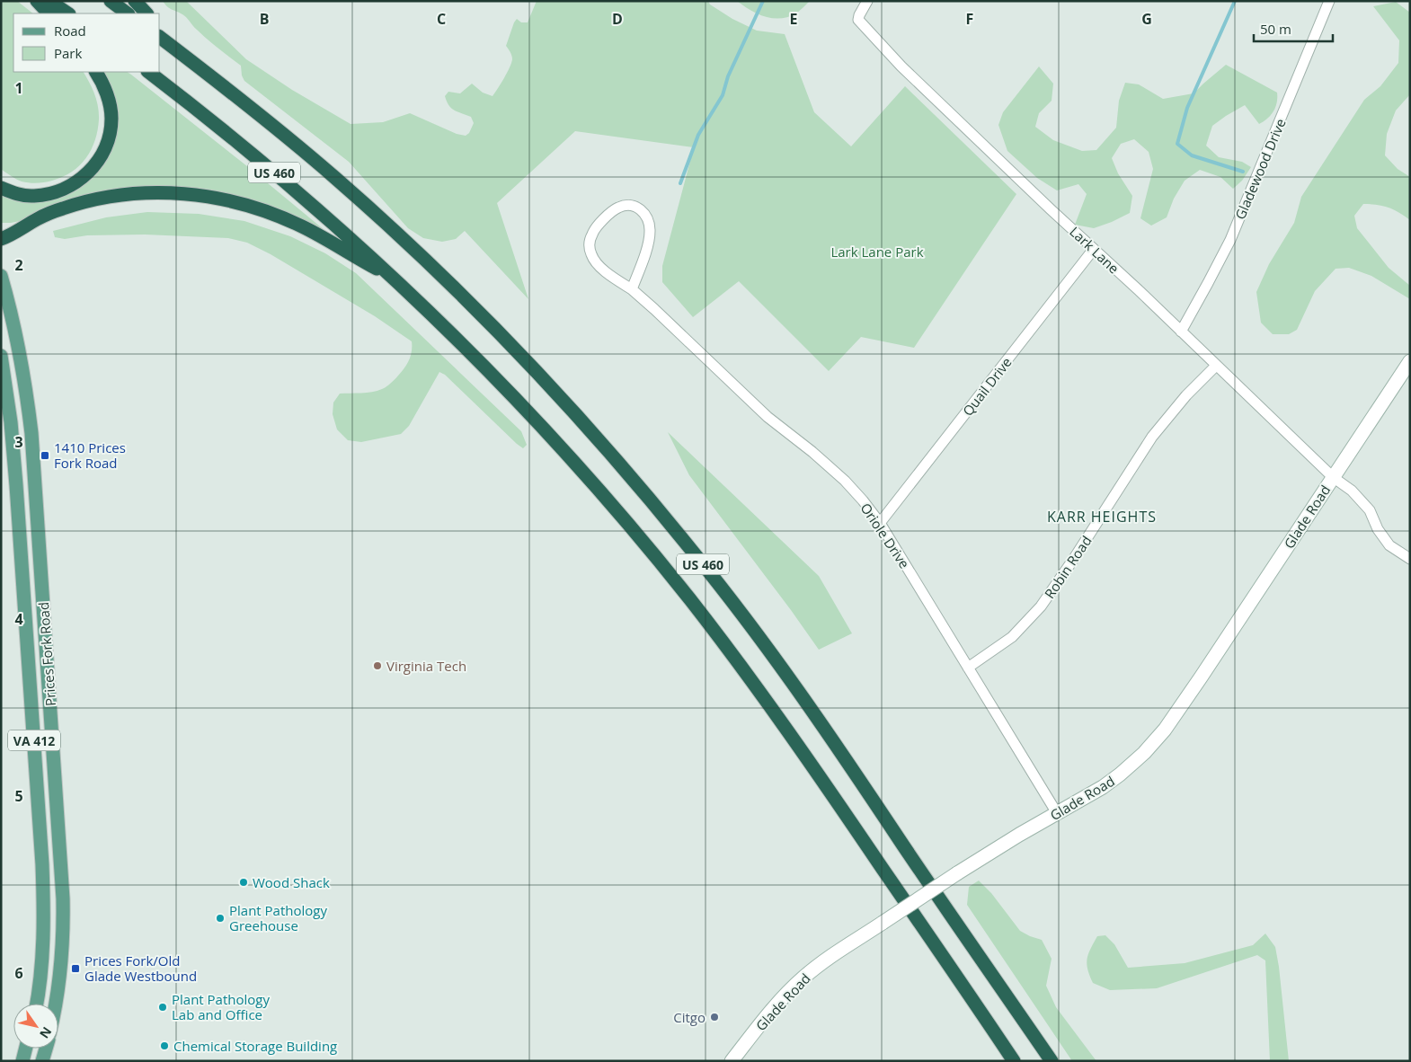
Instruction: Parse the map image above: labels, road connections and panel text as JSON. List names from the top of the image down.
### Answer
{
  "streets": {
    "highway": ["US 460"],
    "main road": ["Prices Fork Road", "VA 412"],
    "street": [
      "Gladewood Drive",
      "Lark Lane",
      "Quail Drive",
      "Glade Road",
      "Oriole Drive",
      "Robin Road"
    ]
  },
  "crossings": [
    ["Gladewood Drive", "Lark Lane"],
    ["Lark Lane", "Quail Drive"],
    ["Lark Lane", "Glade Road"],
    ["Lark Lane", "Robin Road"],
    ["Quail Drive", "Oriole Drive"],
    ["Glade Road", "Oriole Drive"],
    ["Oriole Drive", "Robin Road"]
  ],
  "districts": ["KARR HEIGHTS"],
  "parks": ["Lark Lane Park"],
  "places": {
    "transit": ["1410 Prices Fork Road", "Prices Fork/Old Glade Westbound"],
    "other": [
      "Virginia Tech",
      "Wood Shack",
      "Plant Pathology Greehouse",
      "Plant Pathology Lab and Office",
      "Citgo",
      "Chemical Storage Building"
    ]
  },
  "legend": ["Road", "Park"],
  "scale_bar": "50 m",
  "north": "bottom right",
  "grid": {
    "columns": [
      "B",
      "C",
      "D",
      "E",
      "F",
      "G"
    ],
    "rows": [
      "1",
      "2",
      "3",
      "4",
      "5",
      "6"
    ]
  }
}
